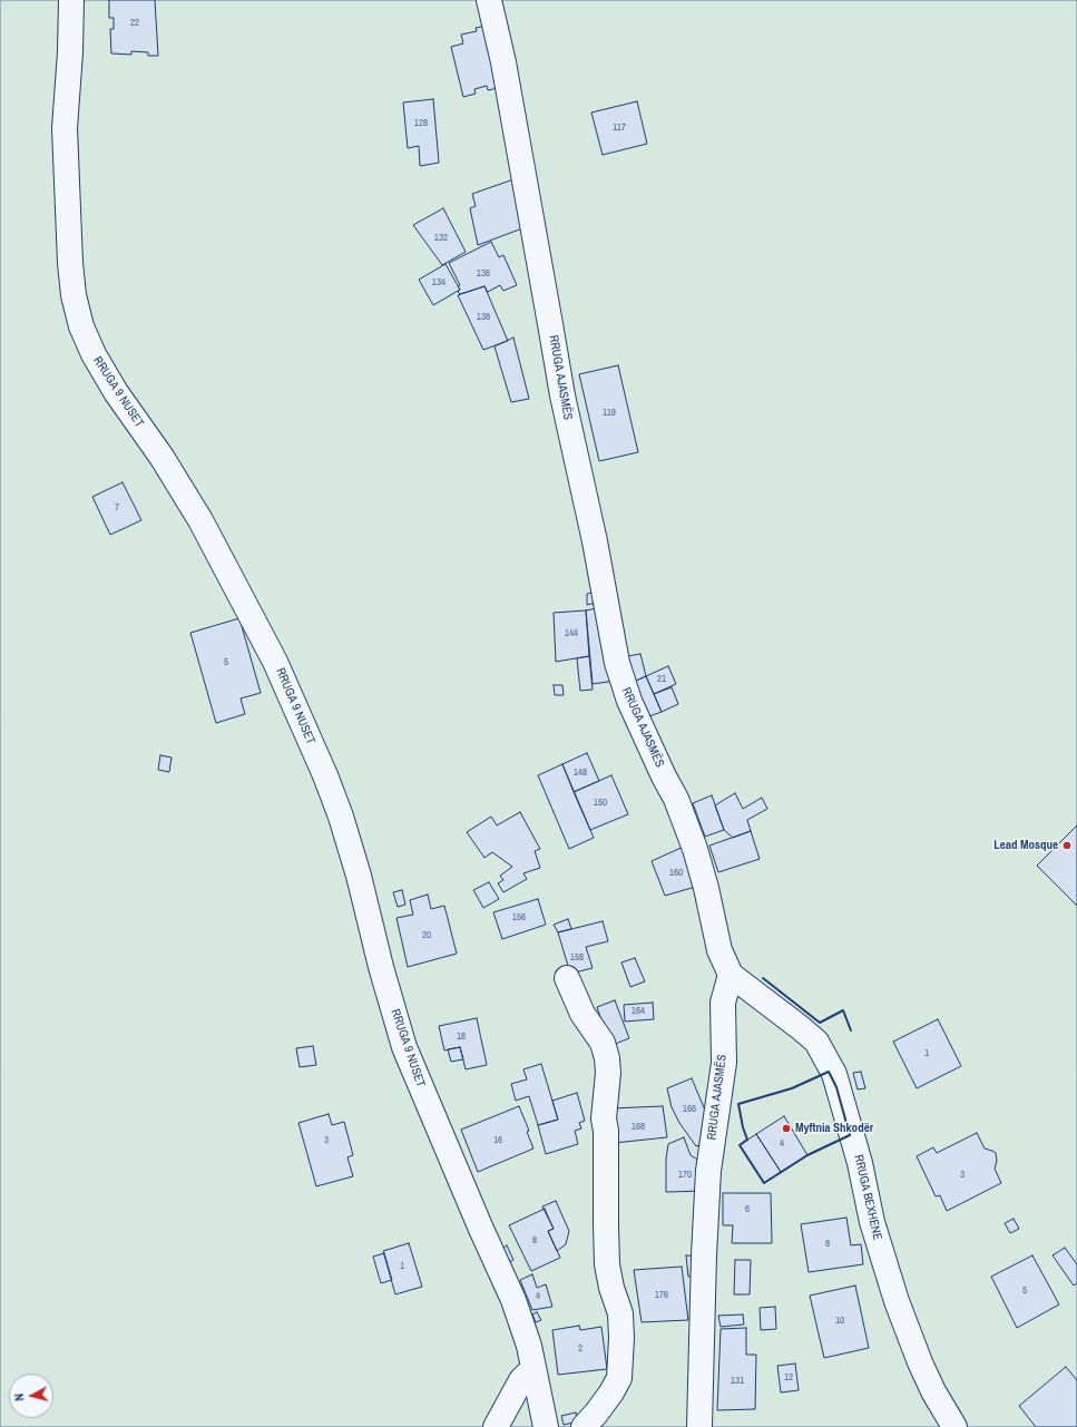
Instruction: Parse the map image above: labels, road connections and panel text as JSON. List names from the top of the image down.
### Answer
{
  "streets": {
    "street": ["RRUGA AJASMËS", "RRUGA 9 NUSET", "RRUGA BEXHENE"]
  },
  "crossings": [
    ["RRUGA AJASMËS", "RRUGA BEXHENE"]
  ],
  "places": ["Lead Mosque", "Myftnia Shkodër"],
  "house_numbers": [
    "22",
    "128",
    "117",
    "132",
    "136",
    "134",
    "138",
    "119",
    "7",
    "144",
    "5",
    "21",
    "148",
    "150",
    "160",
    "156",
    "20",
    "158",
    "164",
    "18",
    "1",
    "166",
    "168",
    "3",
    "16",
    "4",
    "170",
    "3",
    "6",
    "8",
    "8",
    "1",
    "5",
    "176",
    "4",
    "10",
    "2",
    "12",
    "131"
  ],
  "north": "left"
}
